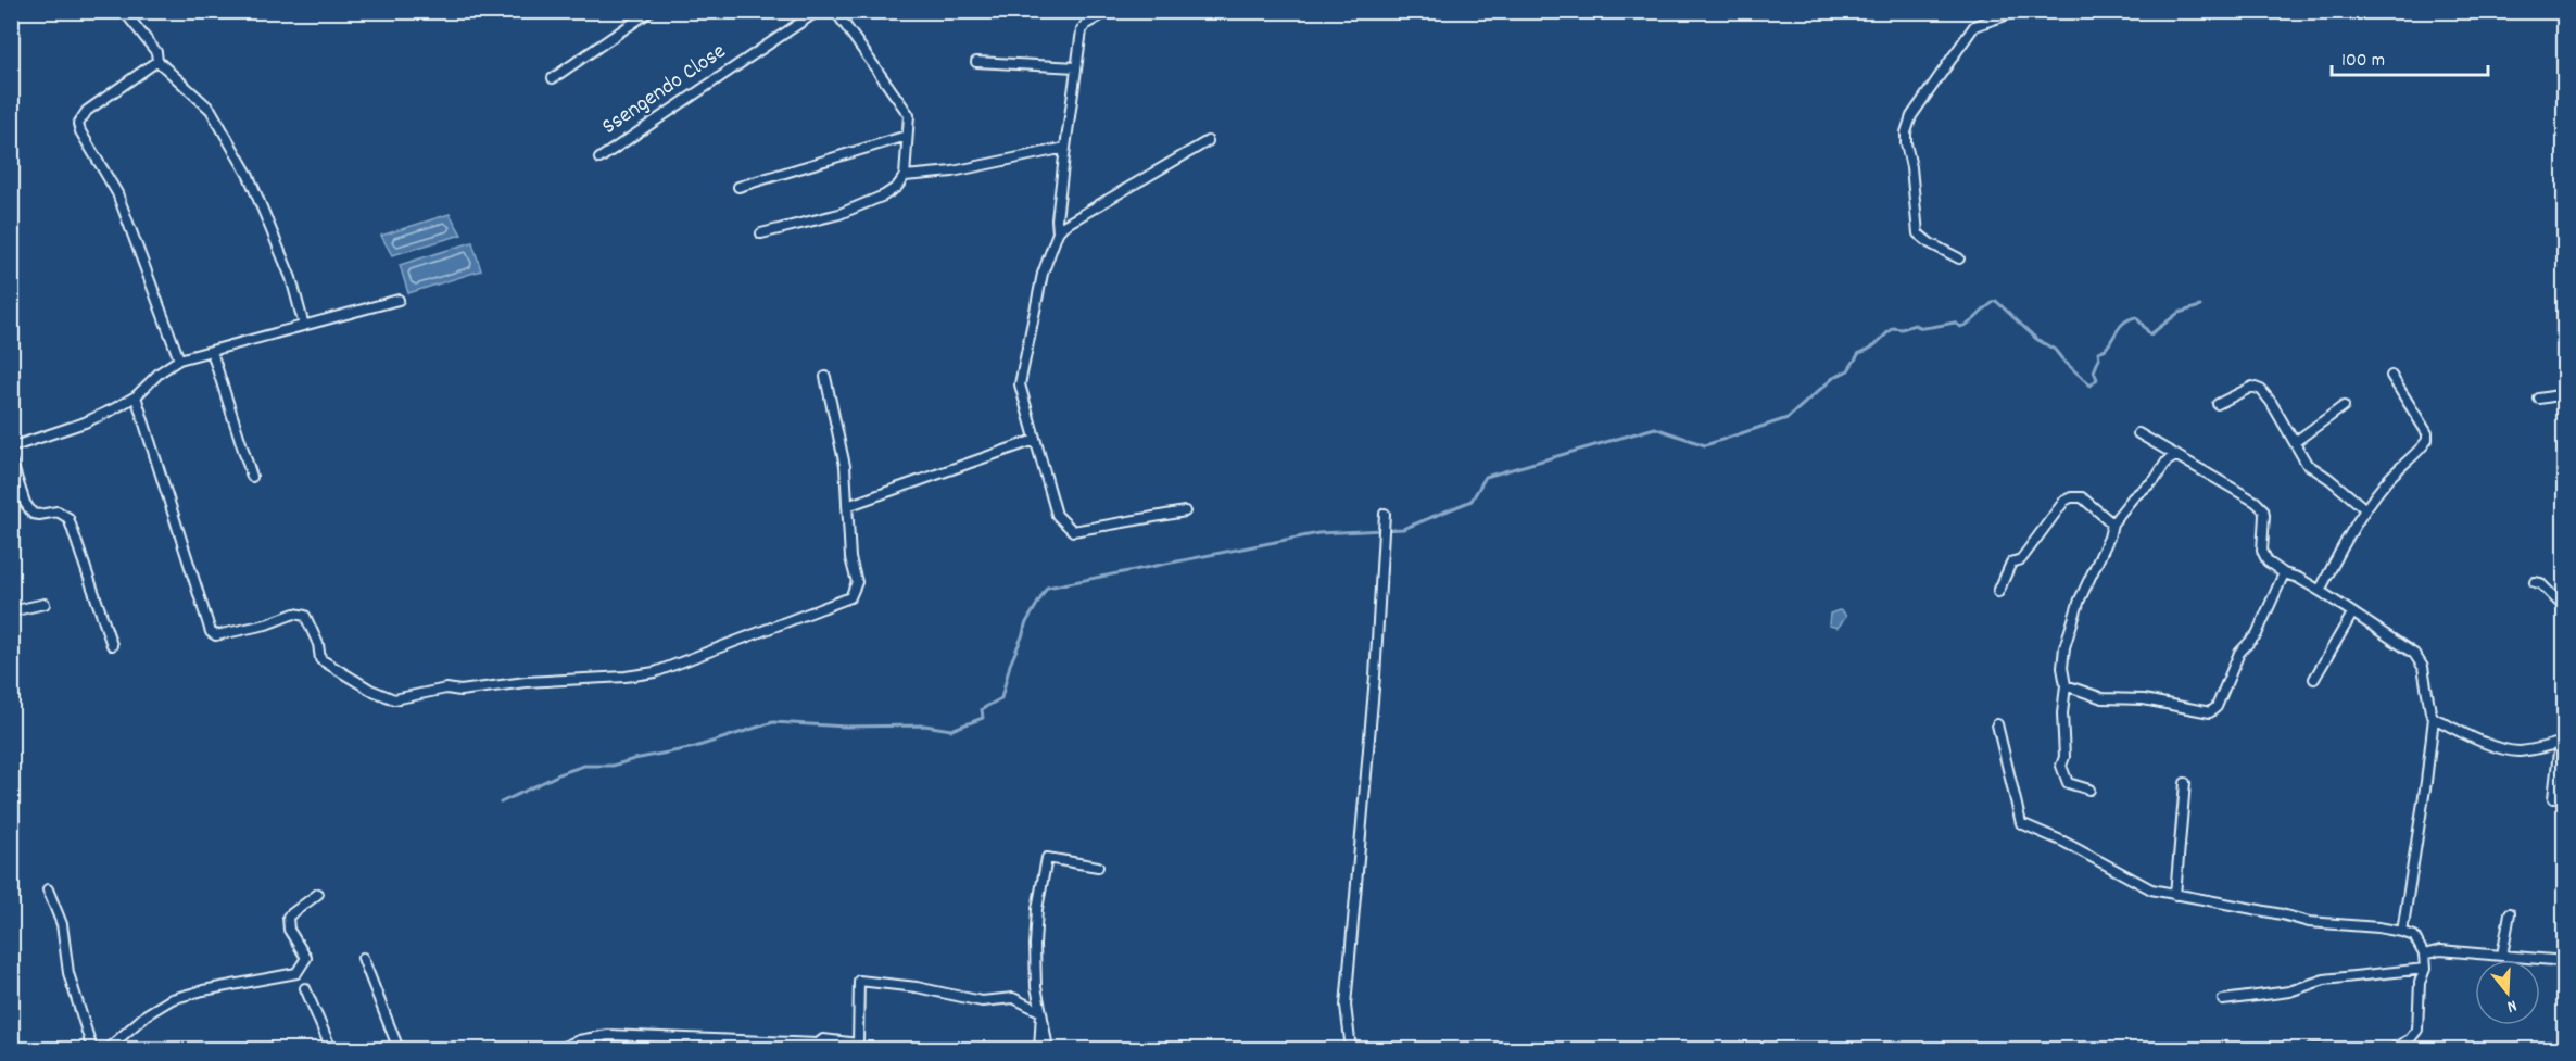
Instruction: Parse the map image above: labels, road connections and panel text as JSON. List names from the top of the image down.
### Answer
{
  "streets": {
    "street": ["Ssengendo Close"]
  },
  "scale_bar": "100 m",
  "north": "bottom"
}
